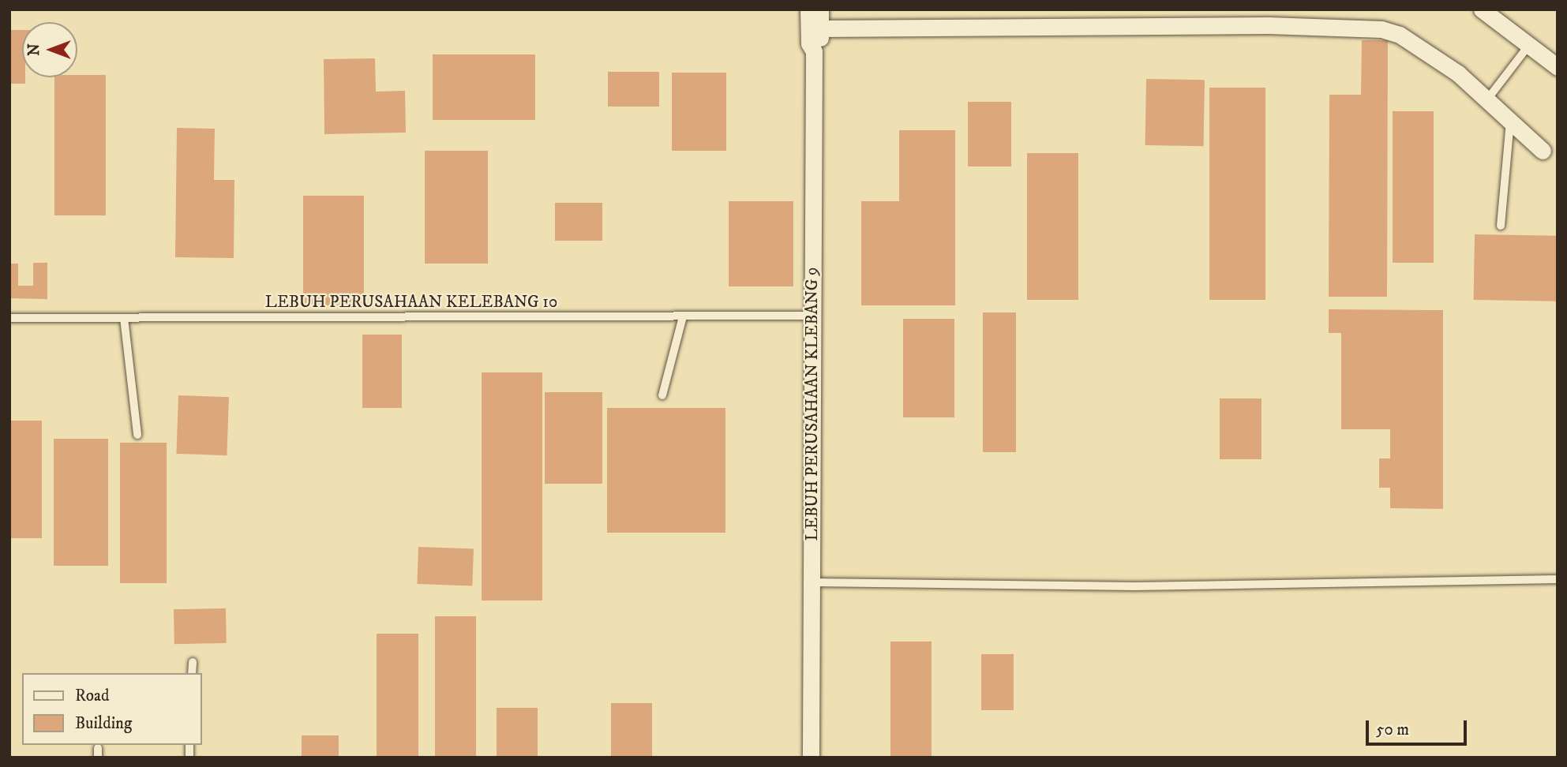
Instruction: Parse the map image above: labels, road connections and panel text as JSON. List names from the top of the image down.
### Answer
{
  "streets": {
    "street": ["LEBUH PERUSAHAAN KLEBANG 9"],
    "lane": ["LEBUH PERUSAHAAN KELEBANG 10"]
  },
  "crossings": [
    ["LEBUH PERUSAHAAN KELEBANG 10", "LEBUH PERUSAHAAN KLEBANG 9"]
  ],
  "legend": ["Road", "Building"],
  "scale_bar": "50 m",
  "north": "left"
}
